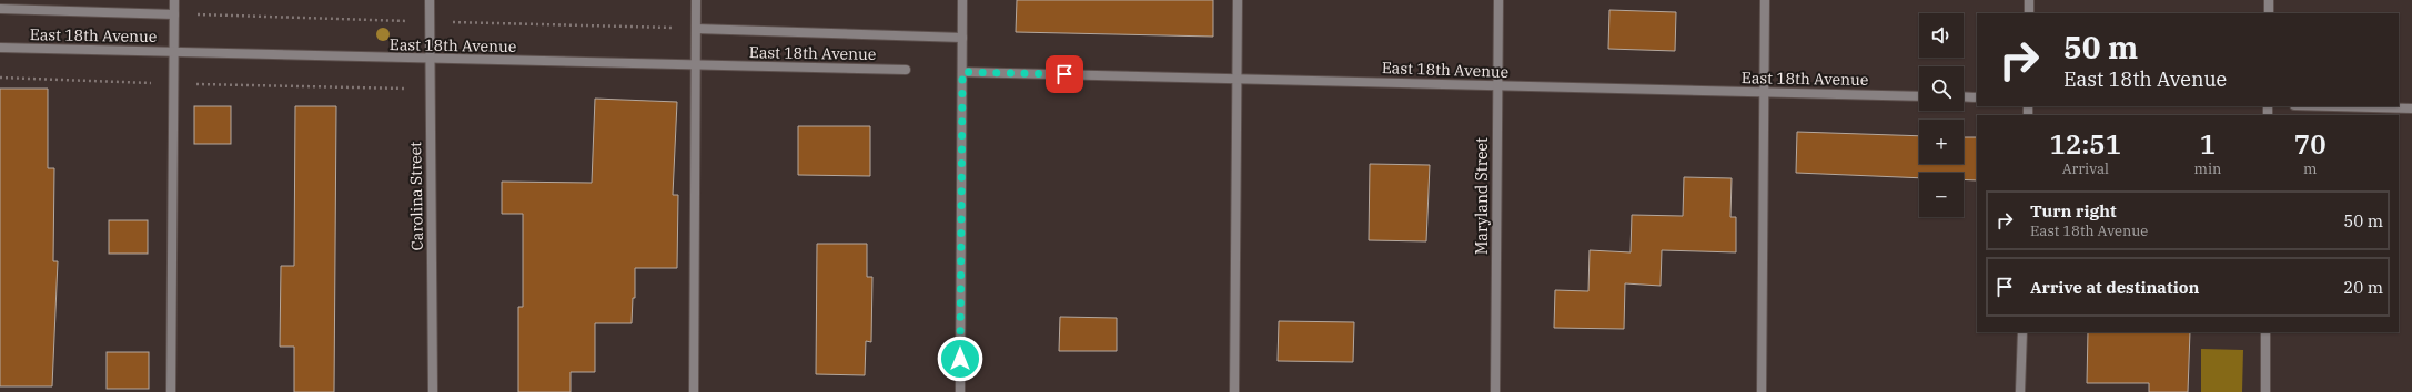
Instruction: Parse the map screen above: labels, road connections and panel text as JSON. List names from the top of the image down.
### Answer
{
  "streets": {
    "street": ["East 18th Avenue", "Carolina Street", "Maryland Street"]
  },
  "crossings": [
    ["East 18th Avenue", "Carolina Street"],
    ["East 18th Avenue", "Maryland Street"]
  ],
  "page": {
    "map_buttons": ["+", "−"],
    "turn": ["50 m", "East 18th Avenue"],
    "eta": [
      "12:51",
      "Arrival",
      "1",
      "min",
      "70",
      "m"
    ],
    "list": [
      {
        "name": "Turn right",
        "note": "East 18th Avenue",
        "value": "50 m"
      },
      {
        "name": "Arrive at destination",
        "value": "20 m"
      }
    ]
  }
}
